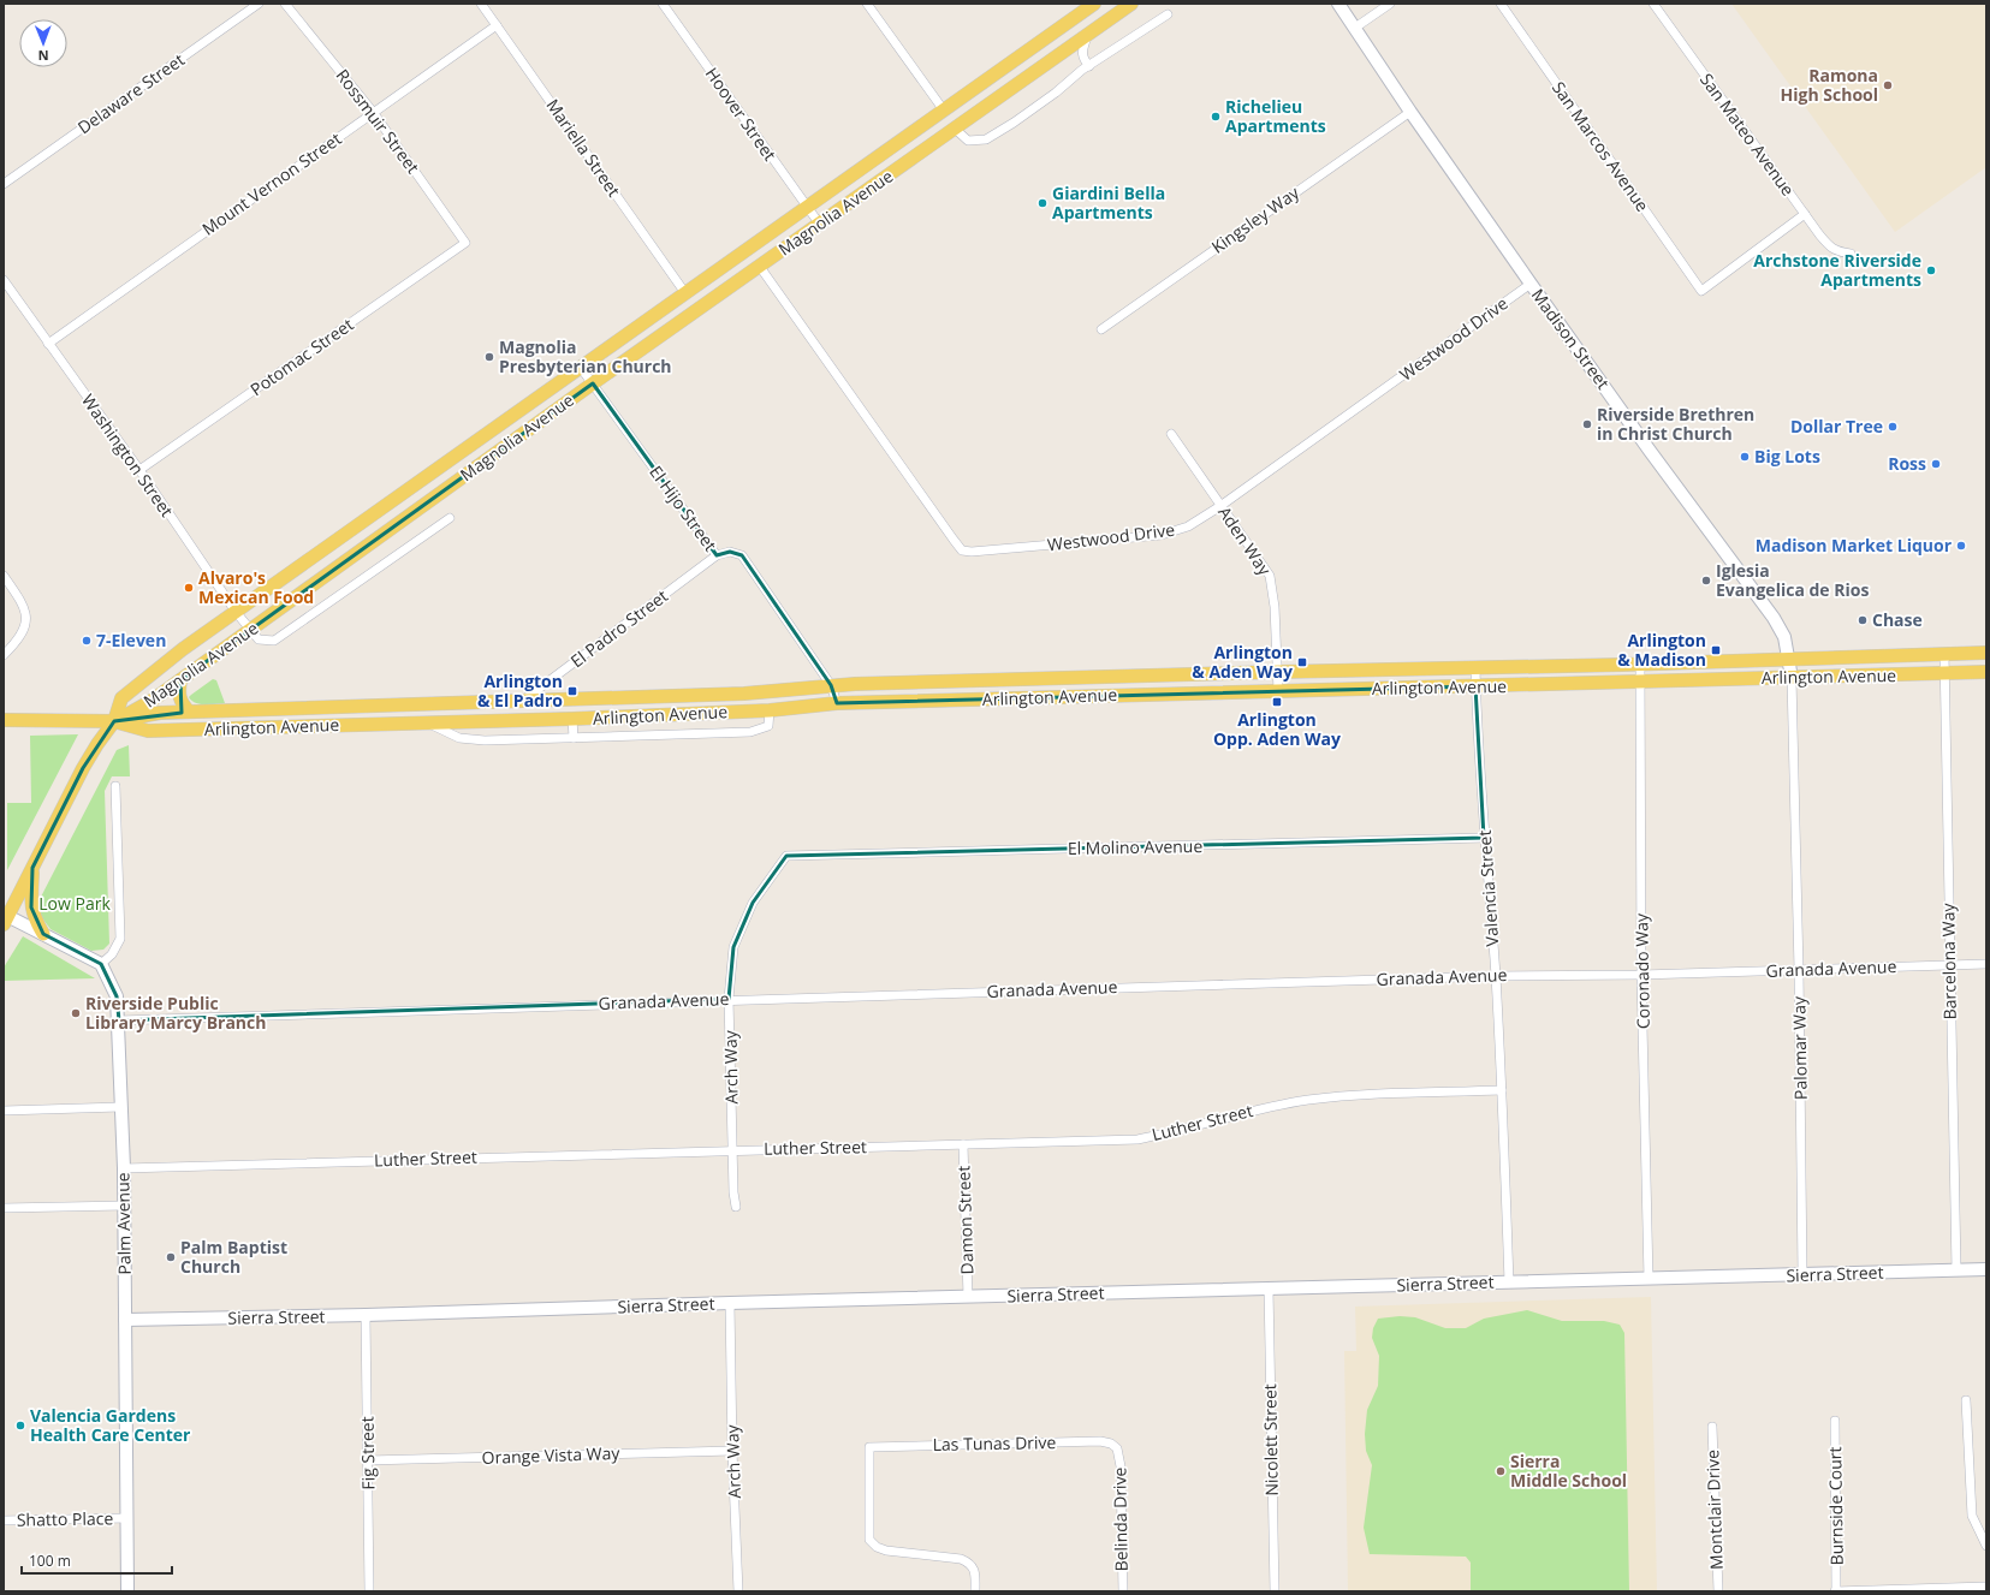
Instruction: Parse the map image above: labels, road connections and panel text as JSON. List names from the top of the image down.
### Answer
{
  "streets": {
    "main road": ["Magnolia Avenue", "Arlington Avenue"],
    "street": [
      "Delaware Street",
      "Hoover Street",
      "Rossmuir Street",
      "San Mateo Avenue",
      "San Marcos Avenue",
      "Mariella Street",
      "Mount Vernon Street",
      "Kingsley Way",
      "Westwood Drive",
      "Madison Street",
      "Potomac Street",
      "Washington Street",
      "El Hijo Street",
      "Aden Way",
      "El Padro Street",
      "El Molino Avenue",
      "Valencia Street",
      "Barcelona Way",
      "Granada Avenue",
      "Coronado Way",
      "Palomar Way",
      "Arch Way",
      "Luther Street",
      "Damon Street",
      "Palm Avenue",
      "Sierra Street",
      "Nicolett Street",
      "Las Tunas Drive",
      "Fig Street",
      "Orange Vista Way",
      "Burnside Court",
      "Montclair Drive",
      "Shatto Place",
      "Belinda Drive"
    ]
  },
  "crossings": [
    ["Hoover Street", "Magnolia Avenue"],
    ["Rossmuir Street", "Mount Vernon Street"],
    ["Rossmuir Street", "Potomac Street"],
    ["San Mateo Avenue", "San Marcos Avenue"],
    ["Mariella Street", "Mount Vernon Street"],
    ["Mariella Street", "Magnolia Avenue"],
    ["Mount Vernon Street", "Washington Street"],
    ["Magnolia Avenue", "Westwood Drive"],
    ["Magnolia Avenue", "Washington Street"],
    ["Magnolia Avenue", "El Hijo Street"],
    ["Magnolia Avenue", "Arlington Avenue"],
    ["Kingsley Way", "Madison Street"],
    ["Westwood Drive", "Madison Street"],
    ["Westwood Drive", "Aden Way"],
    ["Madison Street", "Arlington Avenue"],
    ["Madison Street", "Palomar Way"],
    ["Potomac Street", "Washington Street"],
    ["El Hijo Street", "El Padro Street"],
    ["El Hijo Street", "Arlington Avenue"],
    ["Aden Way", "Arlington Avenue"],
    ["El Padro Street", "Arlington Avenue"],
    ["Arlington Avenue", "Valencia Street"],
    ["Arlington Avenue", "Barcelona Way"],
    ["Arlington Avenue", "Coronado Way"],
    ["Arlington Avenue", "Palomar Way"],
    ["El Molino Avenue", "Valencia Street"],
    ["El Molino Avenue", "Arch Way"],
    ["Valencia Street", "Granada Avenue"],
    ["Valencia Street", "Luther Street"],
    ["Valencia Street", "Sierra Street"],
    ["Barcelona Way", "Granada Avenue"],
    ["Barcelona Way", "Sierra Street"],
    ["Granada Avenue", "Coronado Way"],
    ["Granada Avenue", "Palomar Way"],
    ["Granada Avenue", "Arch Way"],
    ["Granada Avenue", "Palm Avenue"],
    ["Coronado Way", "Sierra Street"],
    ["Palomar Way", "Sierra Street"],
    ["Arch Way", "Luther Street"],
    ["Arch Way", "Sierra Street"],
    ["Arch Way", "Orange Vista Way"],
    ["Luther Street", "Damon Street"],
    ["Luther Street", "Palm Avenue"],
    ["Damon Street", "Sierra Street"],
    ["Palm Avenue", "Sierra Street"],
    ["Palm Avenue", "Shatto Place"],
    ["Sierra Street", "Nicolett Street"],
    ["Sierra Street", "Fig Street"],
    ["Las Tunas Drive", "Belinda Drive"],
    ["Fig Street", "Orange Vista Way"]
  ],
  "parks": ["Low Park"],
  "places": {
    "other": [
      "Ramona High School",
      "Richelieu Apartments",
      "Giardini Bella Apartments",
      "Archstone Riverside Apartments",
      "Magnolia Presbyterian Church",
      "Riverside Brethren in Christ Church",
      "Dollar Tree",
      "Big Lots",
      "Ross",
      "Madison Market Liquor",
      "Iglesia Evangelica de Rios",
      "Alvaro's Mexican Food",
      "Chase",
      "7-Eleven",
      "Riverside Public Library Marcy Branch",
      "Palm Baptist Church",
      "Valencia Gardens Health Care Center",
      "Sierra Middle School"
    ],
    "transit": [
      "Arlington & Madison",
      "Arlington & Aden Way",
      "Arlington & El Padro",
      "Arlington Opp. Aden Way"
    ]
  },
  "scale_bar": "100 m",
  "north": "bottom"
}
